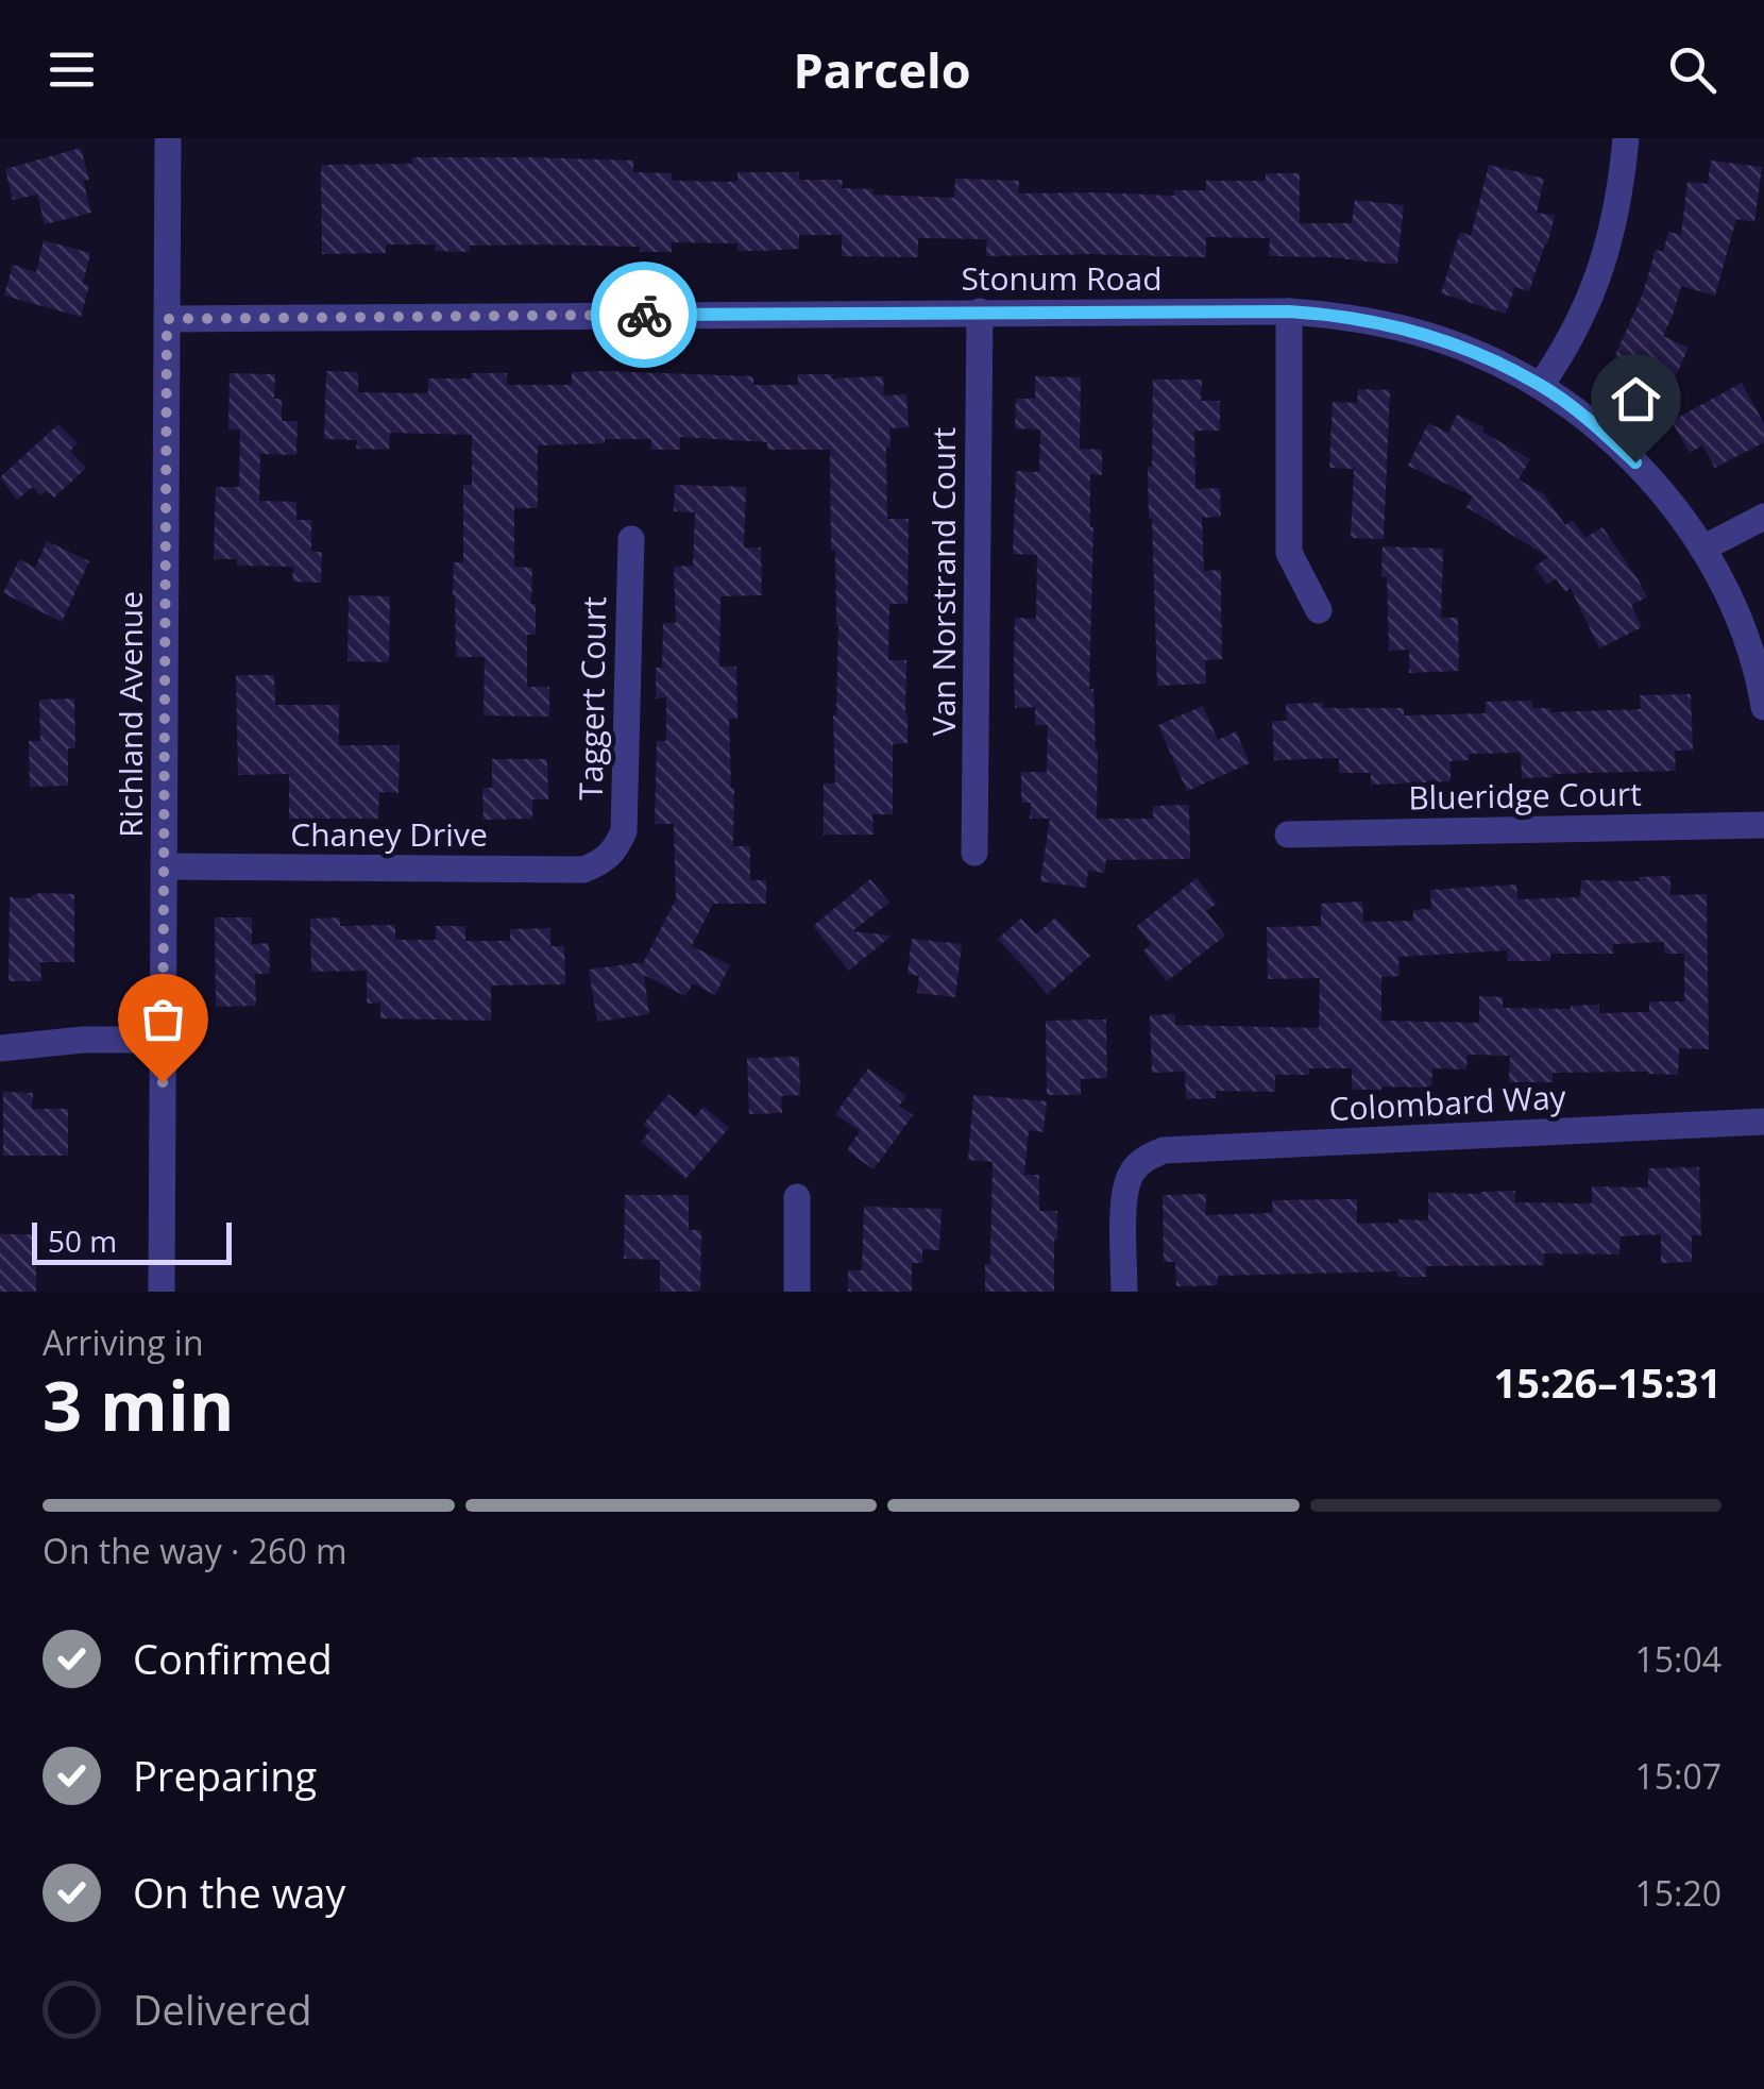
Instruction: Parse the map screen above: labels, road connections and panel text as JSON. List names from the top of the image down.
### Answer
{
  "streets": {
    "street": [
      "Stonum Road",
      "Van Norstrand Court",
      "Taggert Court",
      "Richland Avenue",
      "Blueridge Court",
      "Chaney Drive",
      "Colombard Way"
    ]
  },
  "crossings": [
    ["Stonum Road", "Van Norstrand Court"],
    ["Stonum Road", "Richland Avenue"],
    ["Taggert Court", "Chaney Drive"],
    ["Richland Avenue", "Chaney Drive"]
  ],
  "scale_bar": "50 m",
  "page": {
    "header": "Parcelo",
    "scale": "50 m",
    "heading": ["3 min", "Arriving in", "15:26–15:31"],
    "bar": "On the way · 260 m",
    "list": [
      ["Confirmed", "15:04"],
      ["Preparing", "15:07"],
      ["On the way", "15:20"],
      "Delivered"
    ]
  }
}
